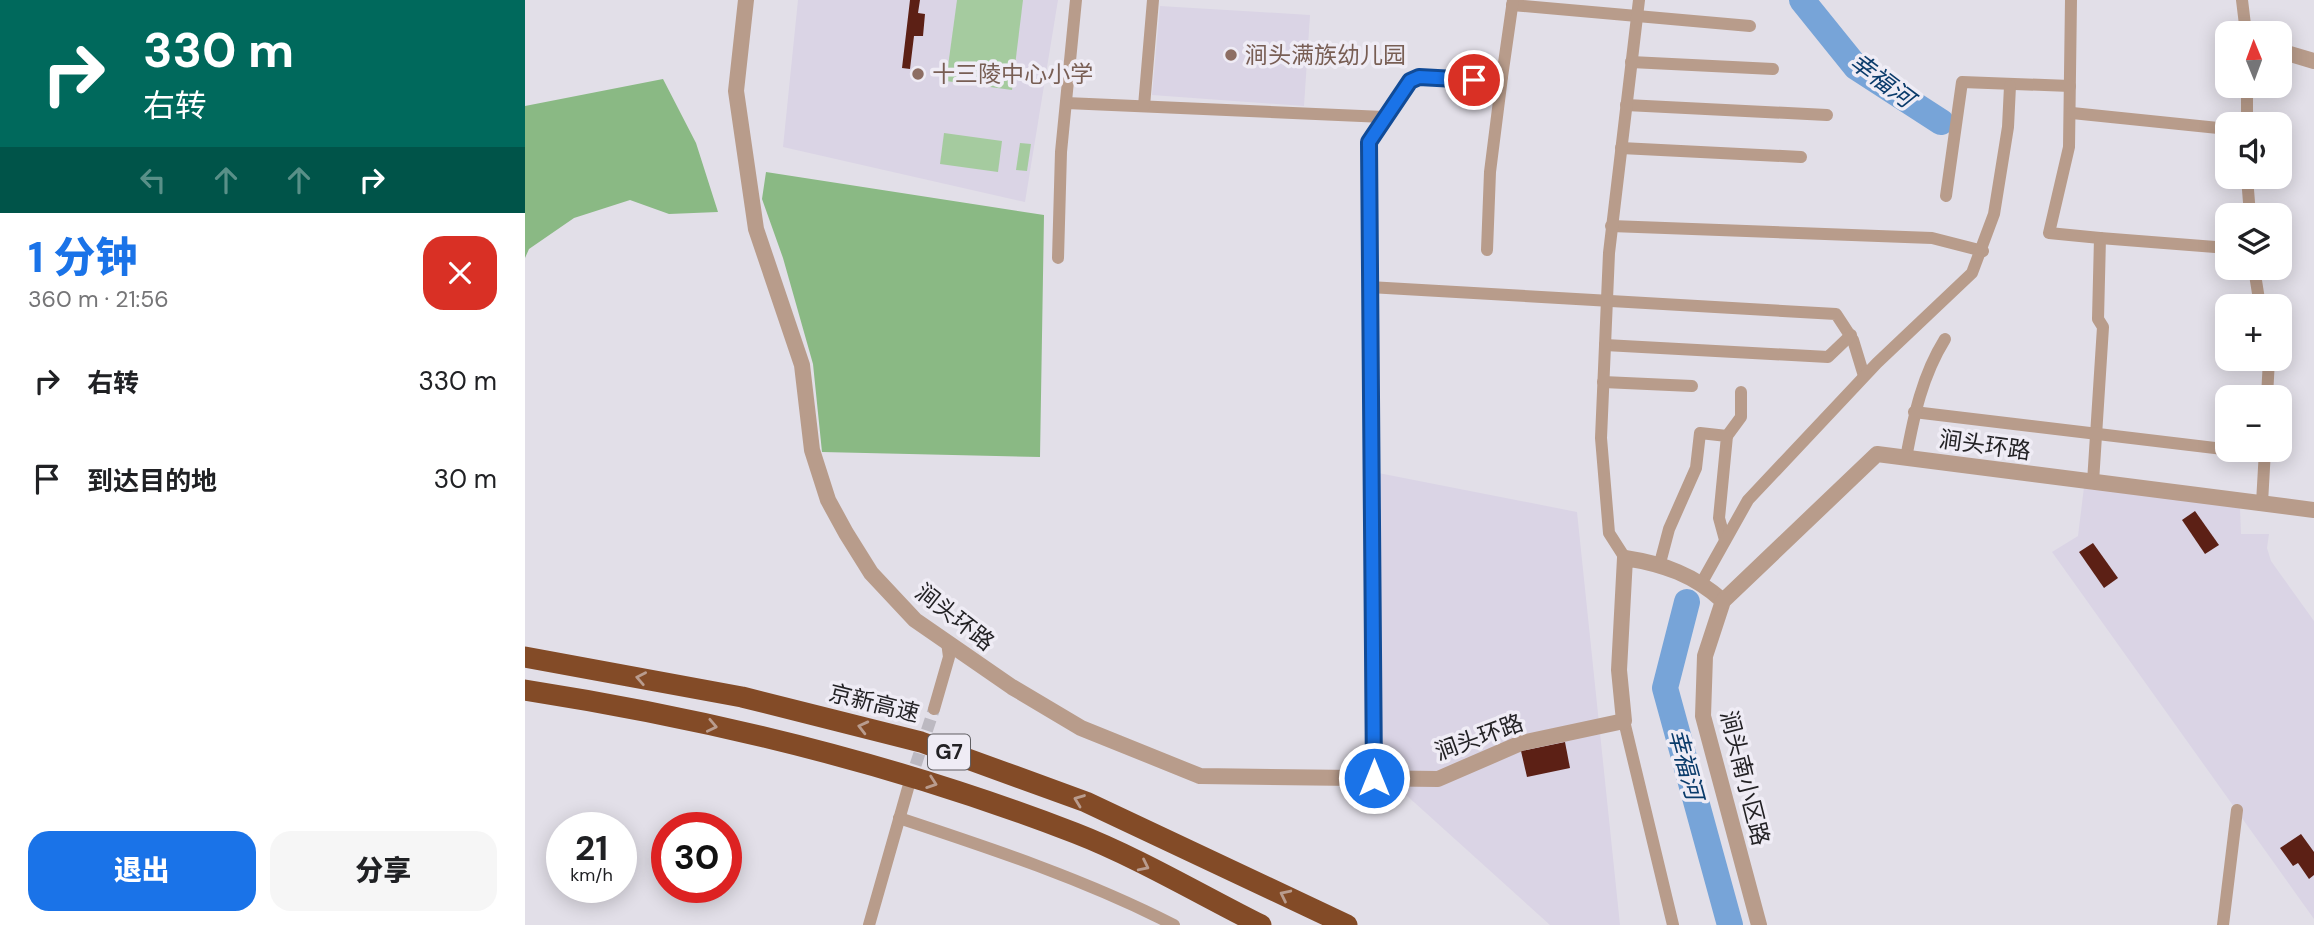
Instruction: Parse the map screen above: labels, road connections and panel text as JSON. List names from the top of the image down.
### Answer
{
  "streets": {
    "highway": ["京新高速", "G7"],
    "street": ["涧头环路", "涧头南小区路"]
  },
  "crossings": [
    ["涧头环路", "涧头南小区路"]
  ],
  "water": ["幸福河"],
  "places": ["涧头满族幼儿园", "十三陵中心小学"],
  "north": "top",
  "page": {
    "turn": ["330 m", "右转"],
    "map_buttons": ["+", "−"],
    "heading": ["1 分钟", "360 m · 21:56"],
    "list": [
      {
        "name": "右转",
        "value": "330 m"
      },
      {
        "name": "到达目的地",
        "value": "30 m"
      }
    ],
    "speed": "21 km/h",
    "limit": "30",
    "buttons": ["退出", "分享"]
  }
}
